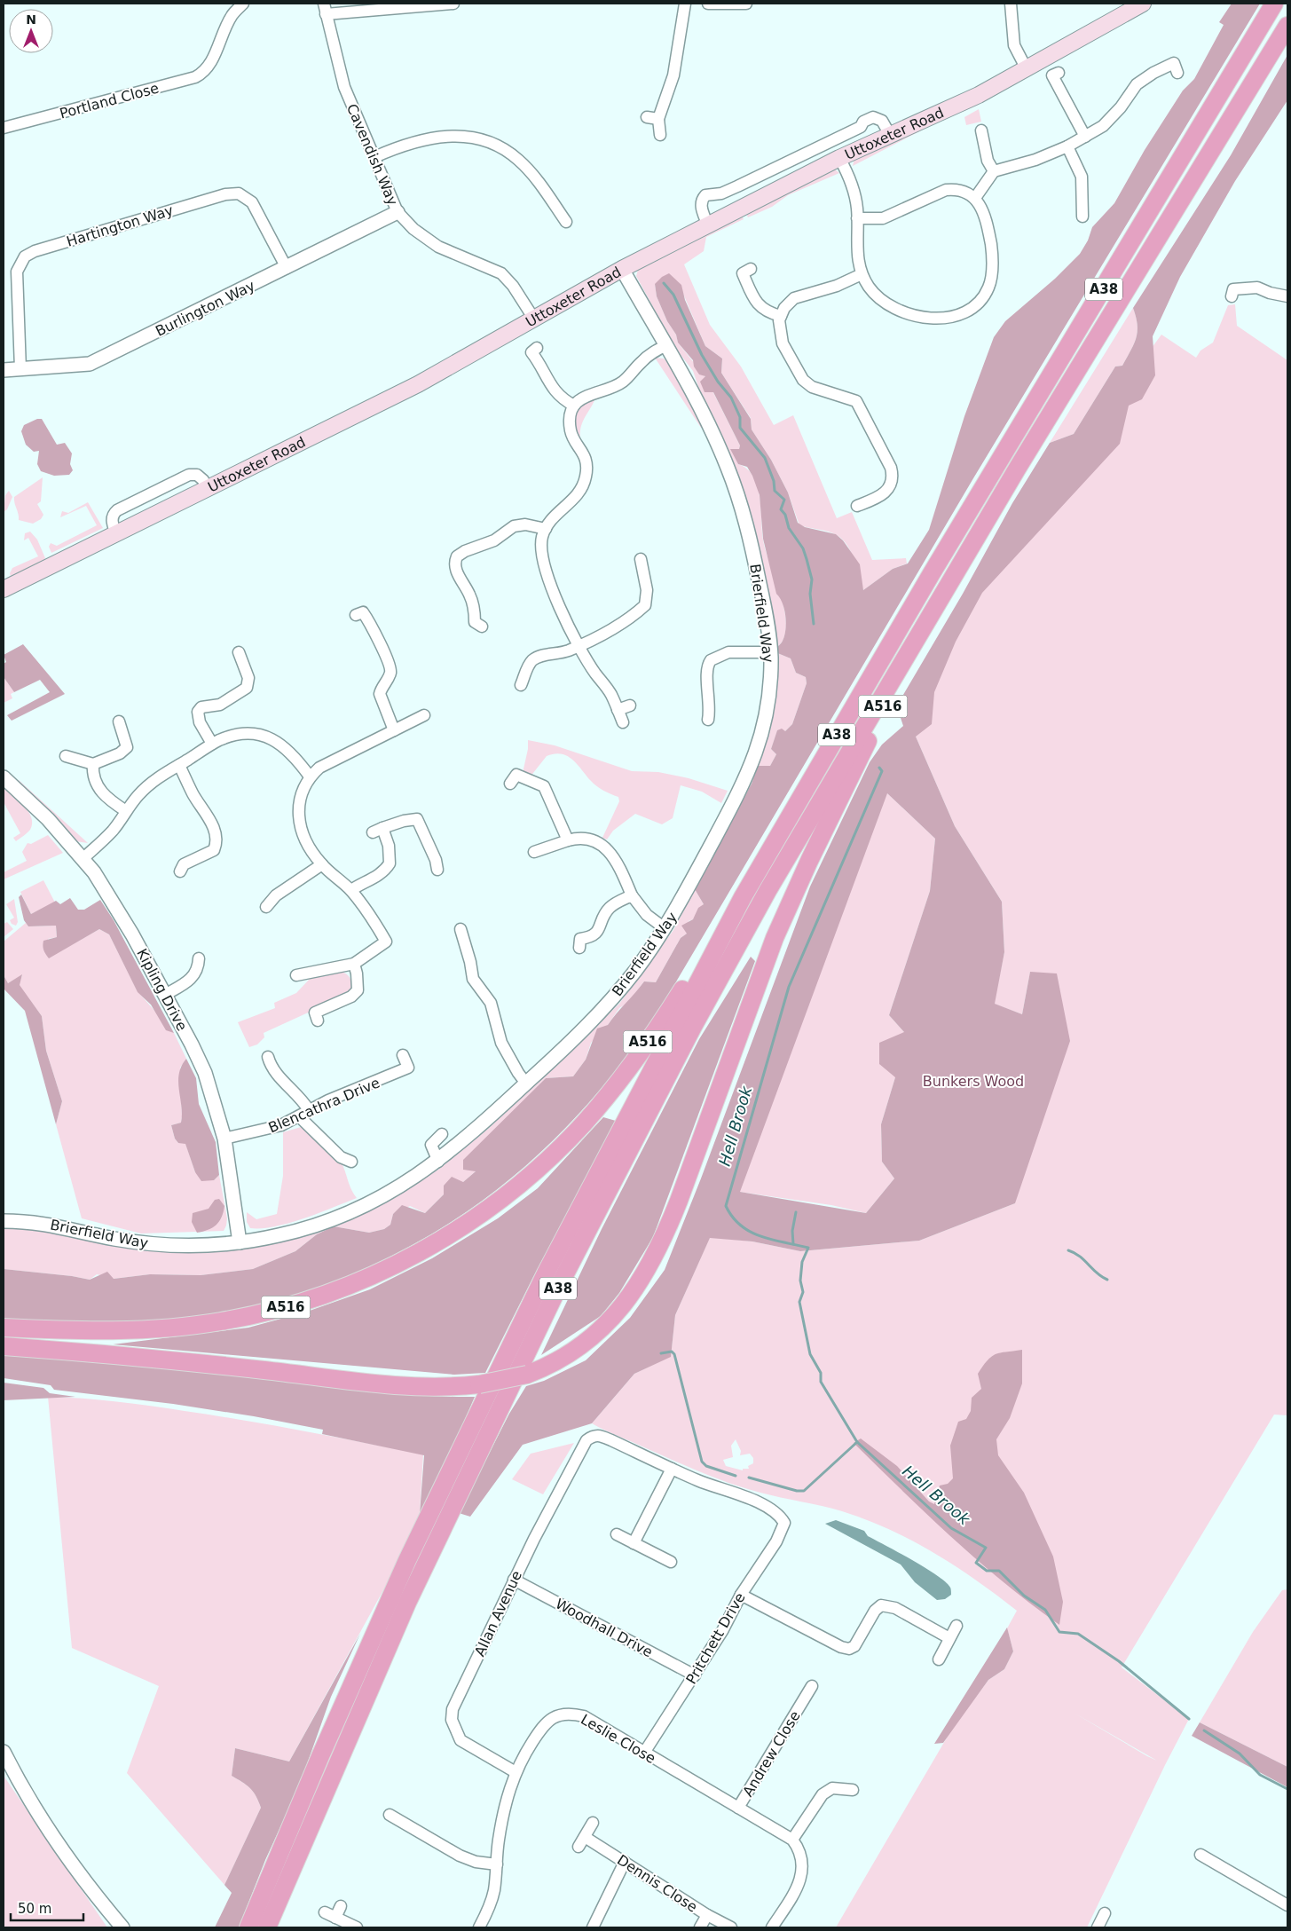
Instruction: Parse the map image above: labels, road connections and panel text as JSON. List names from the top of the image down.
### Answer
{
  "streets": {
    "highway": ["A38", "A516"],
    "main road": ["Uttoxeter Road"],
    "street": [
      "Portland Close",
      "Cavendish Way",
      "Hartington Way",
      "Burlington Way",
      "Brierfield Way",
      "Kipling Drive",
      "Blencathra Drive",
      "Allan Avenue",
      "Woodhall Drive",
      "Pritchett Drive",
      "Leslie Close",
      "Andrew Close",
      "Dennis Close"
    ]
  },
  "crossings": [
    ["Uttoxeter Road", "Cavendish Way"],
    ["Uttoxeter Road", "Brierfield Way"],
    ["Cavendish Way", "Burlington Way"],
    ["Hartington Way", "Burlington Way"],
    ["A38", "A516"],
    ["Brierfield Way", "Kipling Drive"],
    ["Kipling Drive", "Blencathra Drive"],
    ["Allan Avenue", "Woodhall Drive"],
    ["Allan Avenue", "Pritchett Drive"],
    ["Allan Avenue", "Leslie Close"],
    ["Woodhall Drive", "Pritchett Drive"],
    ["Pritchett Drive", "Leslie Close"],
    ["Leslie Close", "Andrew Close"]
  ],
  "water": ["Hell Brook"],
  "parks": ["Bunkers Wood"],
  "scale_bar": "50 m",
  "north": "top"
}
